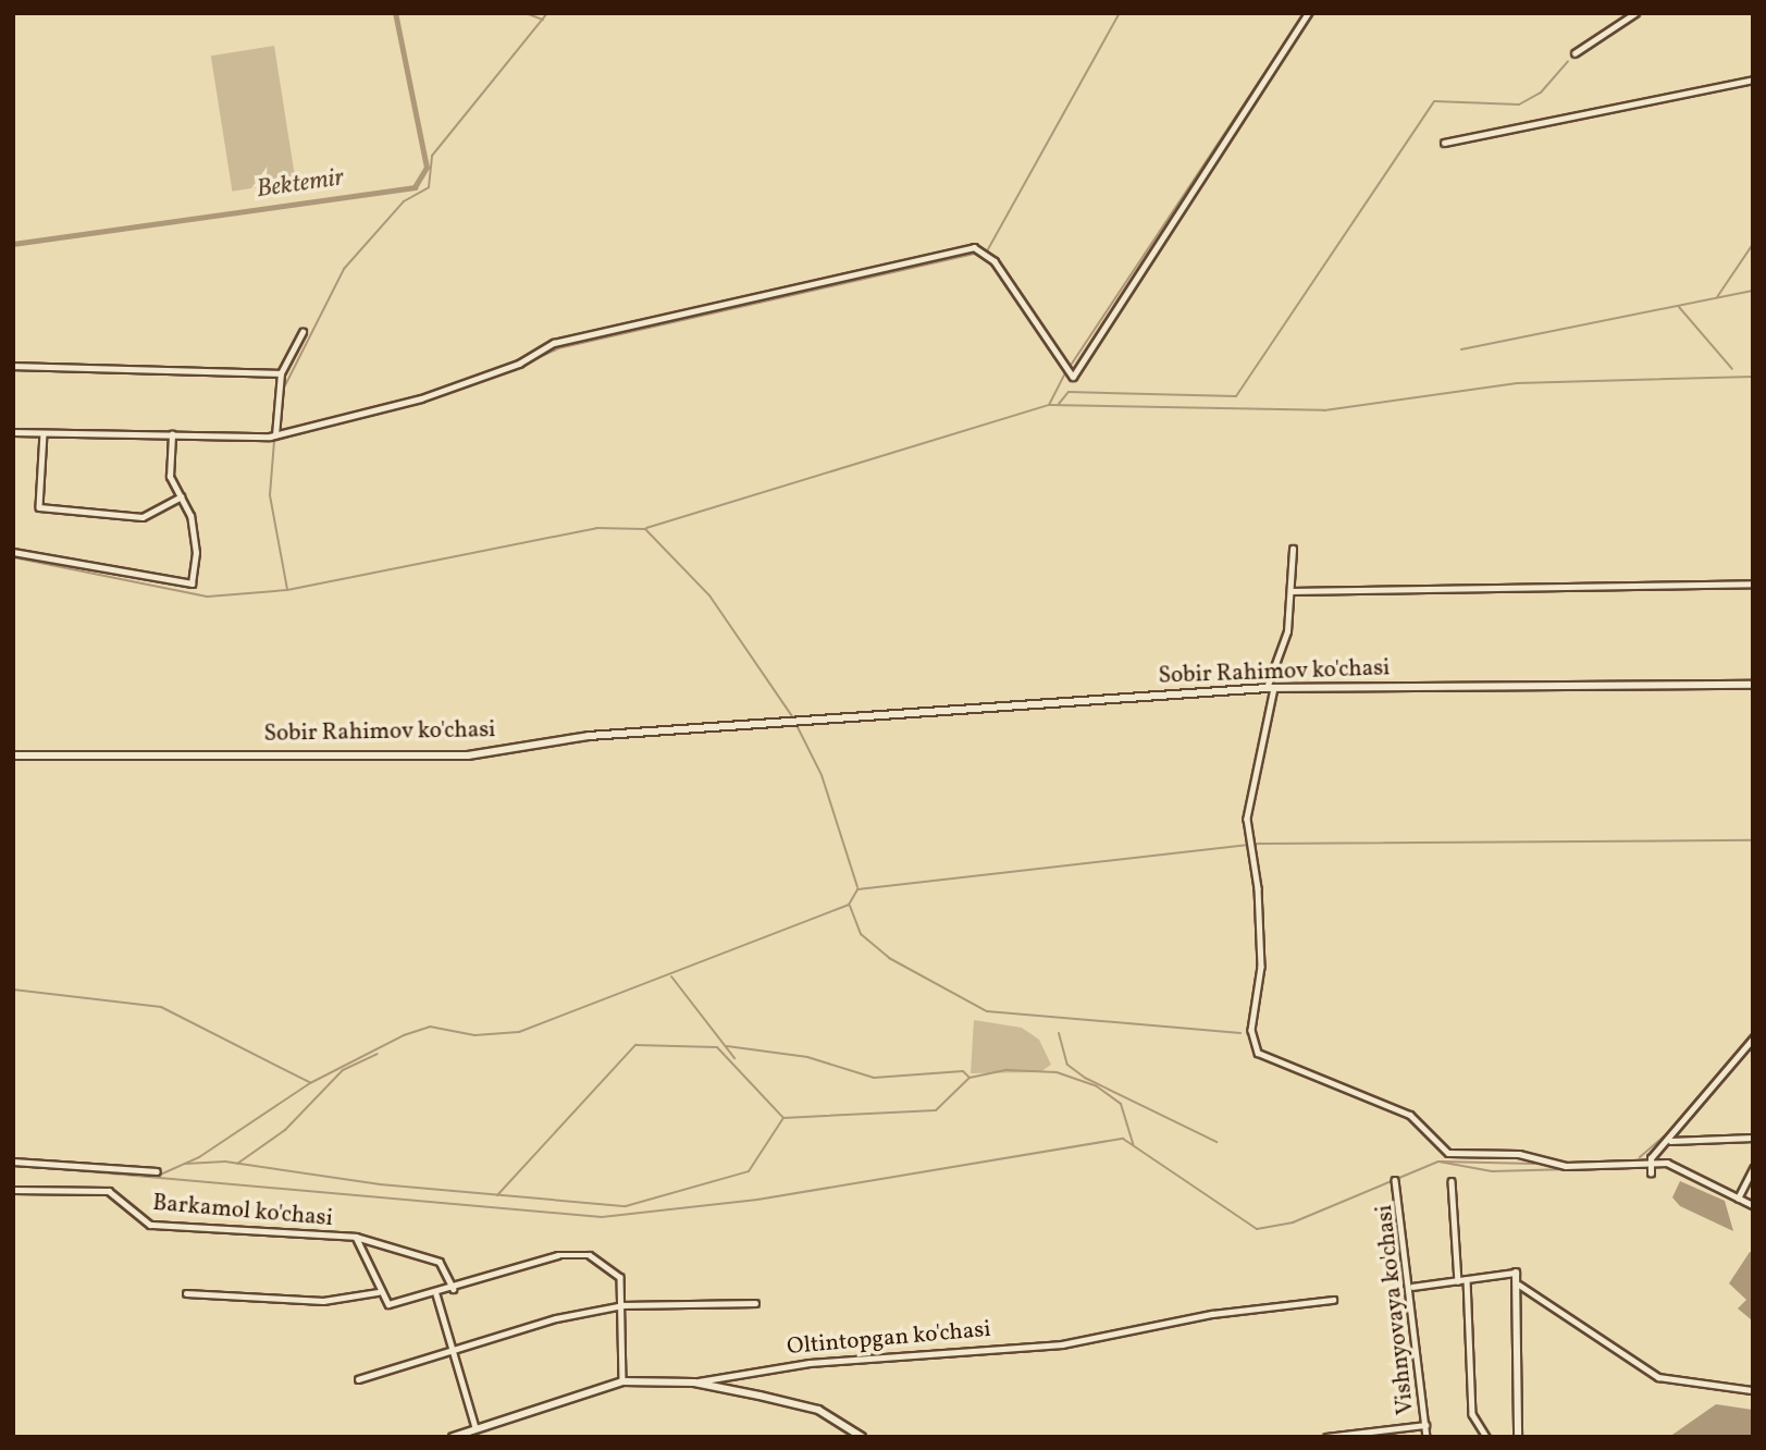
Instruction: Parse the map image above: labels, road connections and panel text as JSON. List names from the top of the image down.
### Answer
{
  "streets": {
    "street": [
      "Sobir Rahimov ko'chasi",
      "Barkamol ko'chasi",
      "Vishnyovaya ko'chasi",
      "Oltintopgan ko'chasi"
    ]
  },
  "water": ["Bektemir"]
}
